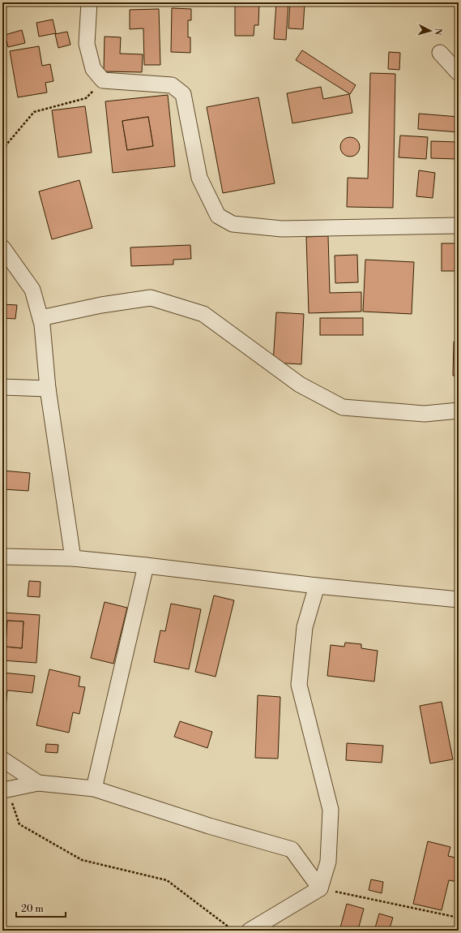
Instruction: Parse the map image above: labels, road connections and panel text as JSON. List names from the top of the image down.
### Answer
{
  "scale_bar": "20 m",
  "north": "right"
}
